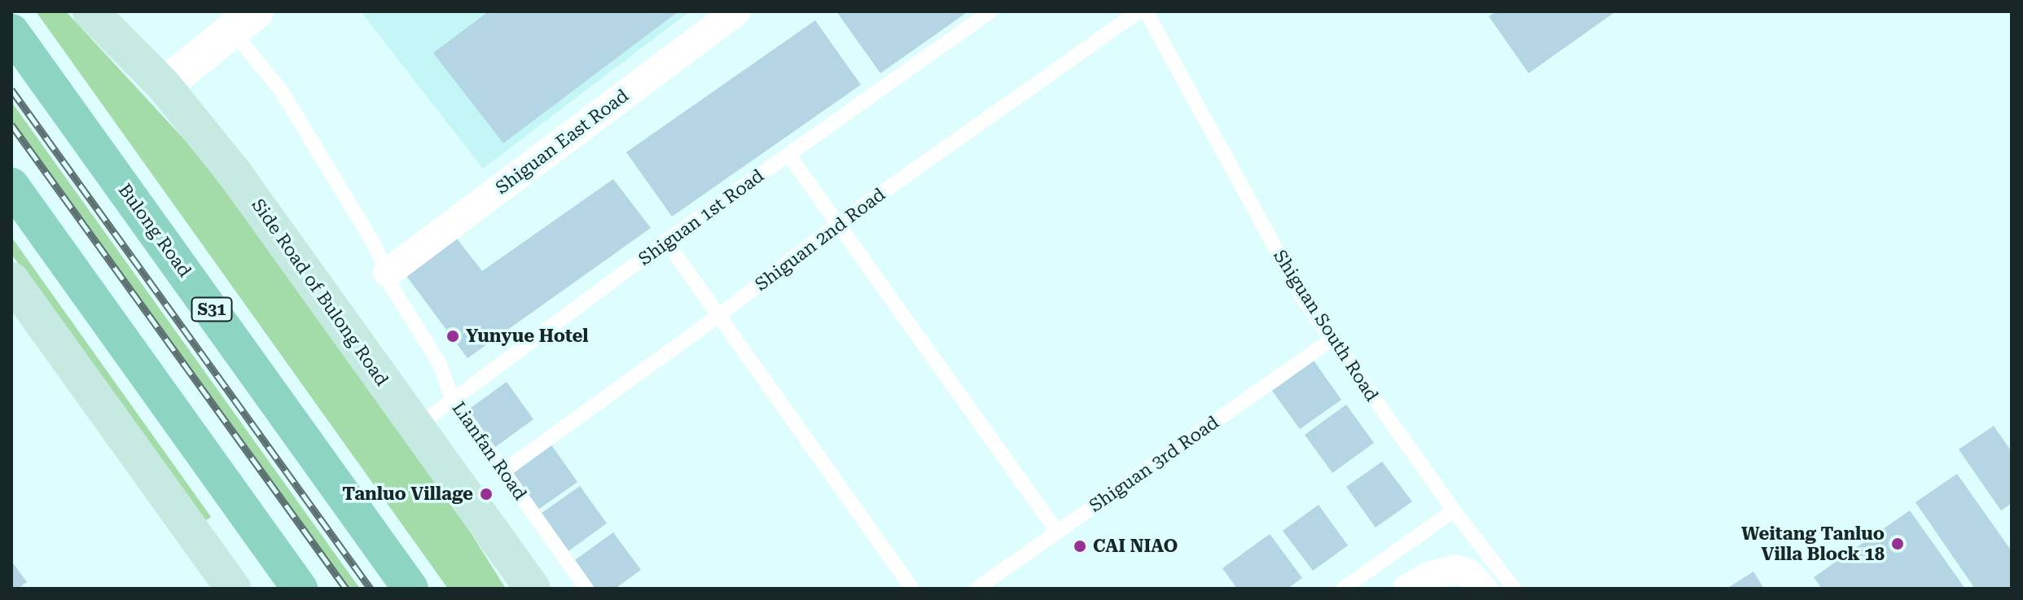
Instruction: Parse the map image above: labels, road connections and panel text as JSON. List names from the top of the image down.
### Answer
{
  "streets": {
    "main road": ["Bulong Road", "Side Road of Bulong Road", "S31"],
    "street": ["Shiguan East Road"],
    "lane": [
      "Shiguan 1st Road",
      "Shiguan 2nd Road",
      "Shiguan South Road",
      "Lianfan Road",
      "Shiguan 3rd Road"
    ]
  },
  "crossings": [
    ["Shiguan East Road", "Lianfan Road"],
    ["Shiguan 1st Road", "Side Road of Bulong Road"],
    ["Shiguan 1st Road", "Lianfan Road"],
    ["Shiguan 2nd Road", "Lianfan Road"],
    ["Shiguan South Road", "Shiguan 3rd Road"]
  ],
  "places": [
    "Yunyue Hotel",
    "Tanluo Village",
    "Weitang Tanluo Villa Block 18",
    "CAI NIAO"
  ]
}
